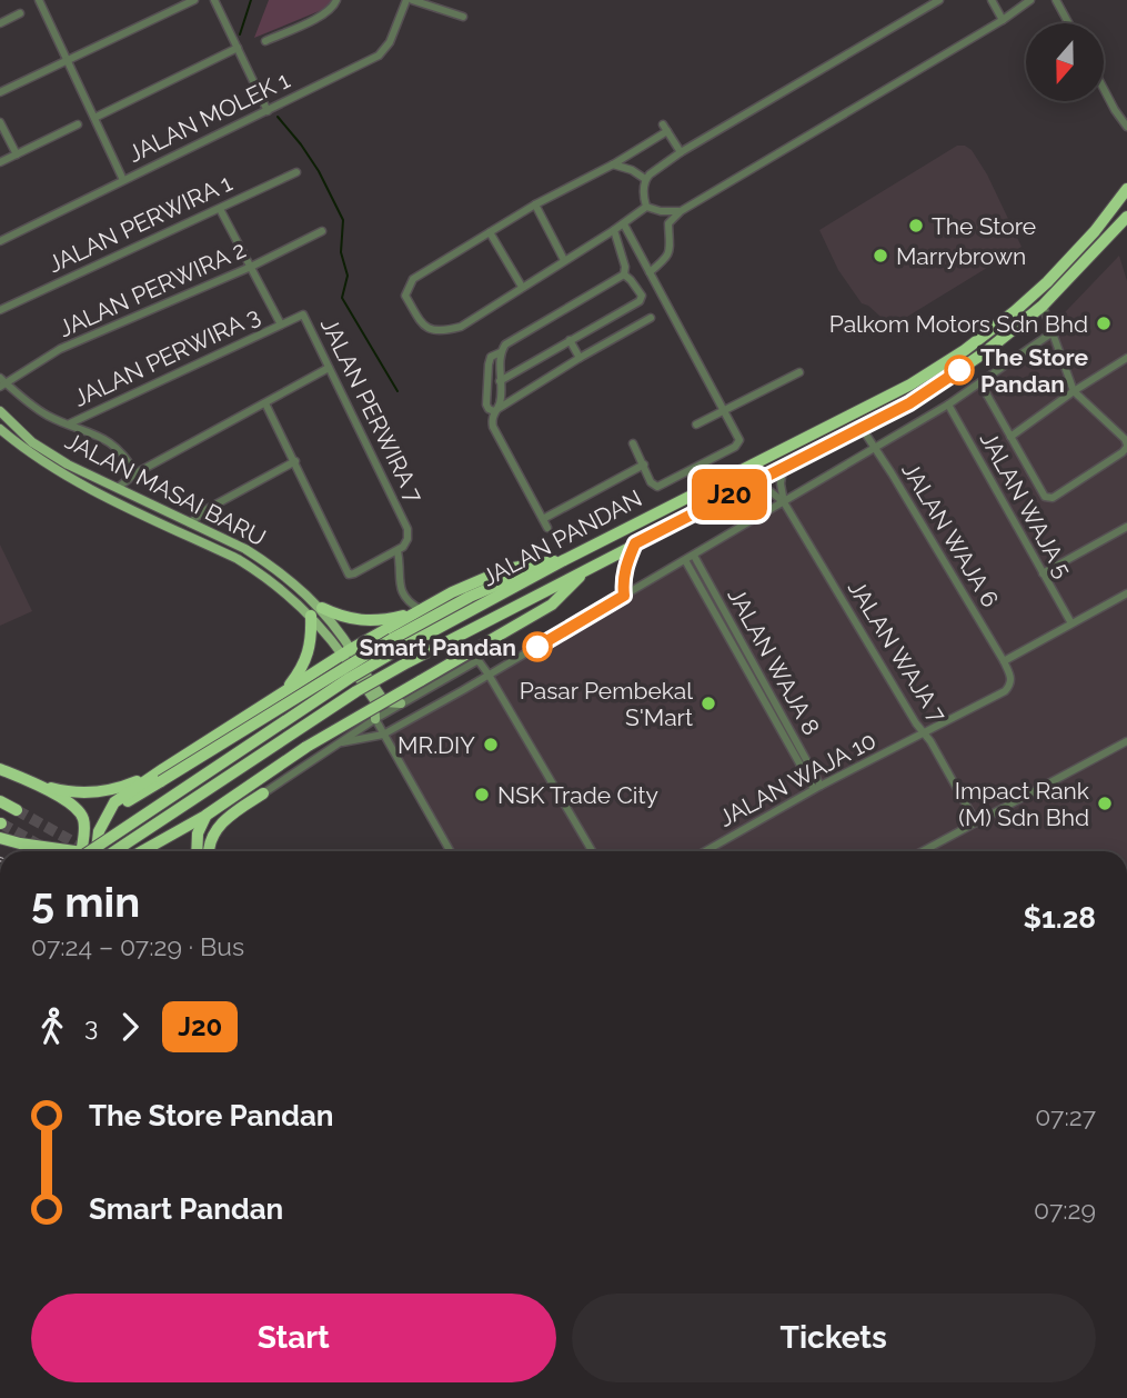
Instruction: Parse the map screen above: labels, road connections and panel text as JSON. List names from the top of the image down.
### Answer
{
  "streets": {
    "highway": ["JALAN PANDAN"],
    "main road": ["JALAN MASAI BARU"],
    "street": [
      "JALAN MOLEK 1",
      "JALAN PERWIRA 1",
      "JALAN PERWIRA 2",
      "JALAN PERWIRA 3",
      "JALAN PERWIRA 7",
      "JALAN WAJA 5",
      "JALAN WAJA 6",
      "JALAN WAJA 7",
      "JALAN WAJA 8",
      "JALAN WAJA 10"
    ]
  },
  "crossings": [
    ["JALAN PERWIRA 3", "JALAN PERWIRA 7"],
    ["JALAN WAJA 6", "JALAN PANDAN"],
    ["JALAN WAJA 6", "JALAN WAJA 10"],
    ["JALAN WAJA 7", "JALAN WAJA 10"],
    ["JALAN WAJA 8", "JALAN WAJA 10"]
  ],
  "places": [
    "The Store",
    "Marrybrown",
    "Palkom Motors Sdn Bhd",
    "The Store Pandan",
    "Smart Pandan",
    "Pasar Pembekal S'Mart",
    "MR.DIY",
    "NSK Trade City",
    "Impact Rank (M) Sdn Bhd"
  ],
  "lines": ["bus line J20"],
  "north": "bottom",
  "page": {
    "on_map": "J20",
    "heading": ["5 min", "07:24 – 07:29 · Bus", "$1.28"],
    "legs": ["3", "J20"],
    "list": [
      {
        "name": "The Store Pandan",
        "value": "07:27"
      },
      {
        "name": "Smart Pandan",
        "value": "07:29"
      }
    ],
    "buttons": ["Start", "Tickets"]
  }
}
